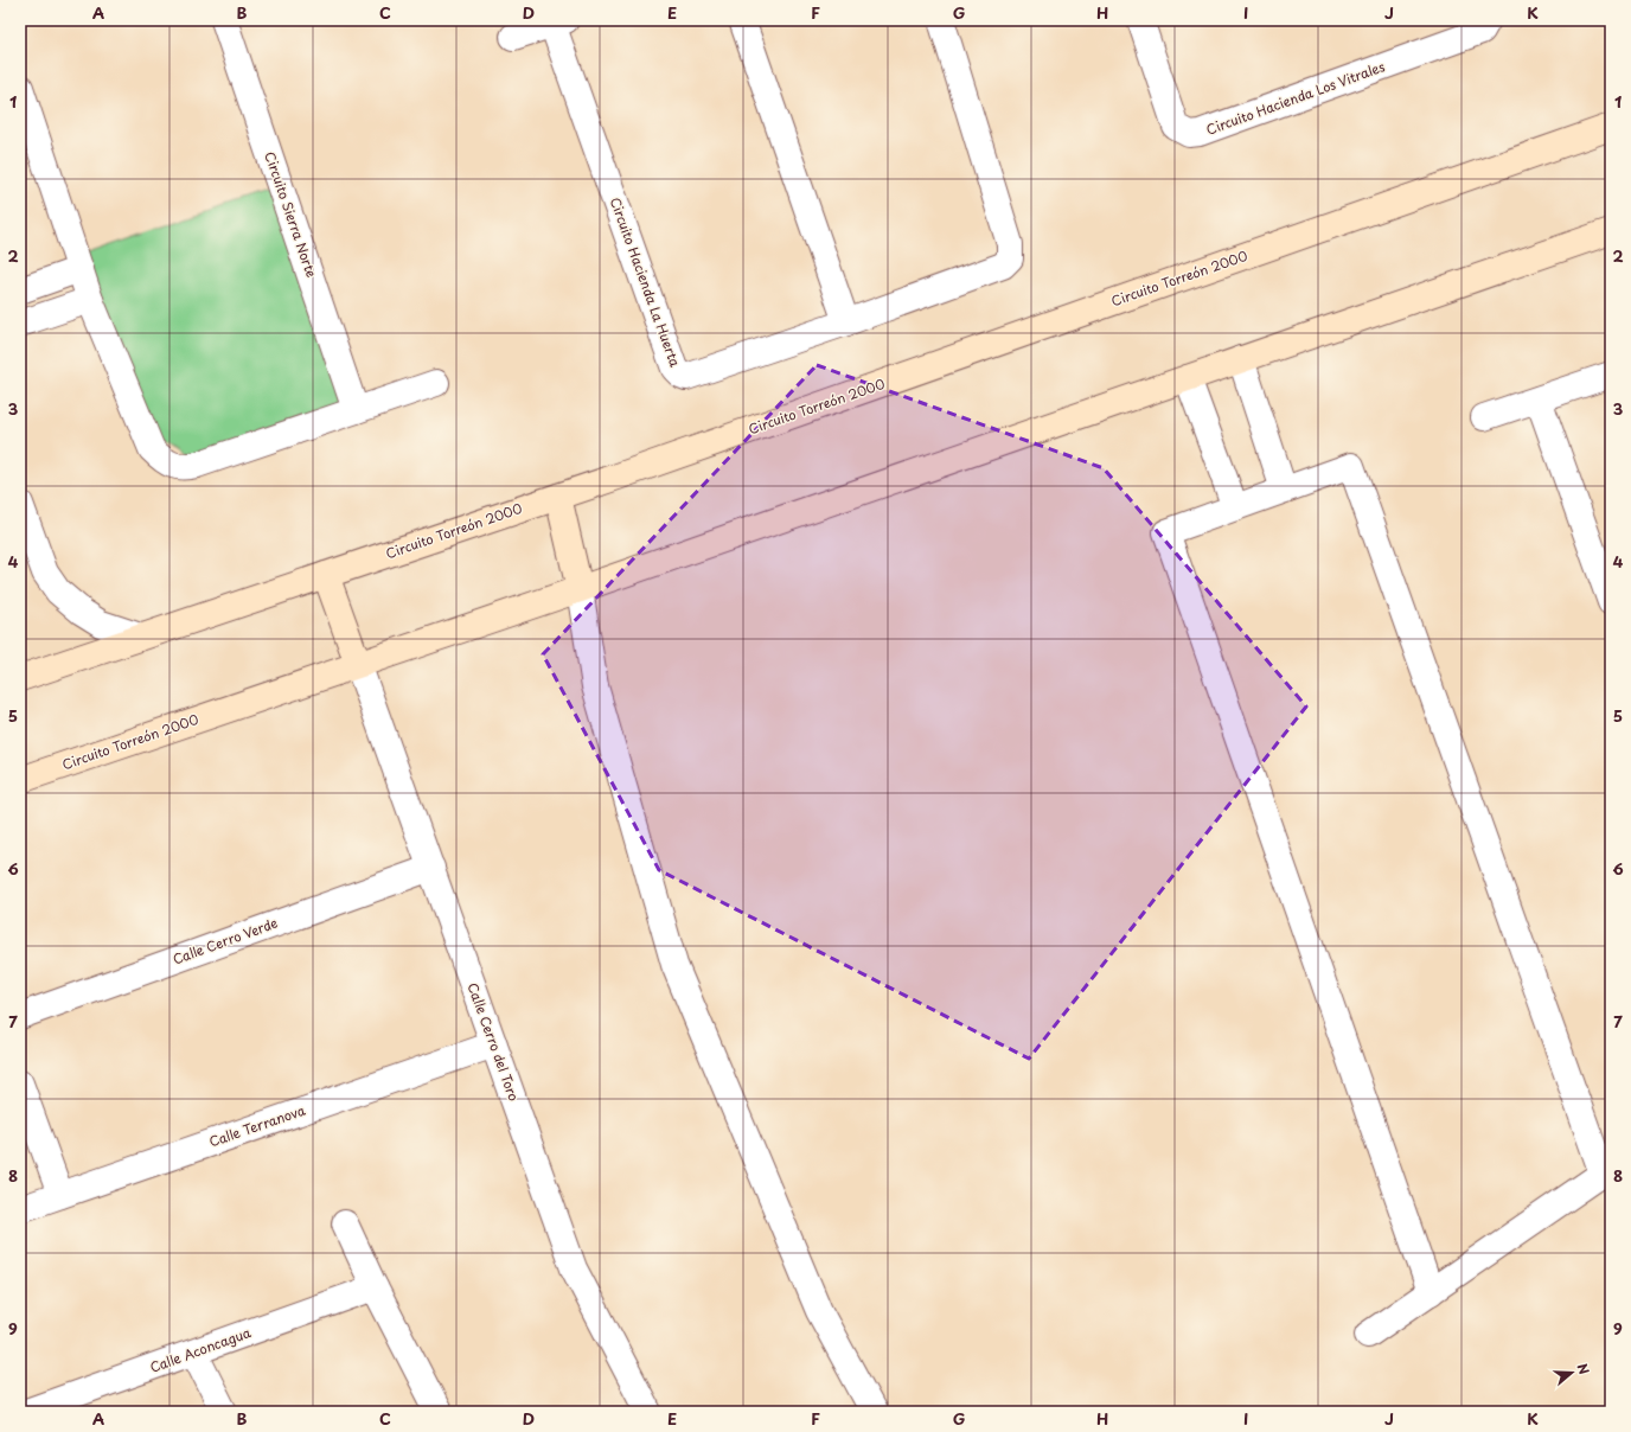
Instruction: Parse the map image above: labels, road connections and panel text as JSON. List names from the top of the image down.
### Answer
{
  "streets": {
    "main road": ["Circuito Torreón 2000"],
    "street": [
      "Circuito Hacienda Los Vitrales",
      "Circuito Sierra Norte",
      "Circuito Hacienda La Huerta",
      "Calle Cerro Verde",
      "Calle Cerro del Toro",
      "Calle Terranova",
      "Calle Aconcagua"
    ]
  },
  "crossings": [
    ["Circuito Torreón 2000", "Calle Cerro del Toro"],
    ["Calle Cerro Verde", "Calle Cerro del Toro"],
    ["Calle Cerro del Toro", "Calle Terranova"]
  ],
  "north": "right",
  "grid": {
    "columns": [
      "A",
      "B",
      "C",
      "D",
      "E",
      "F",
      "G",
      "H",
      "I",
      "J",
      "K"
    ],
    "rows": [
      "1",
      "2",
      "3",
      "4",
      "5",
      "6",
      "7",
      "8",
      "9"
    ]
  }
}
